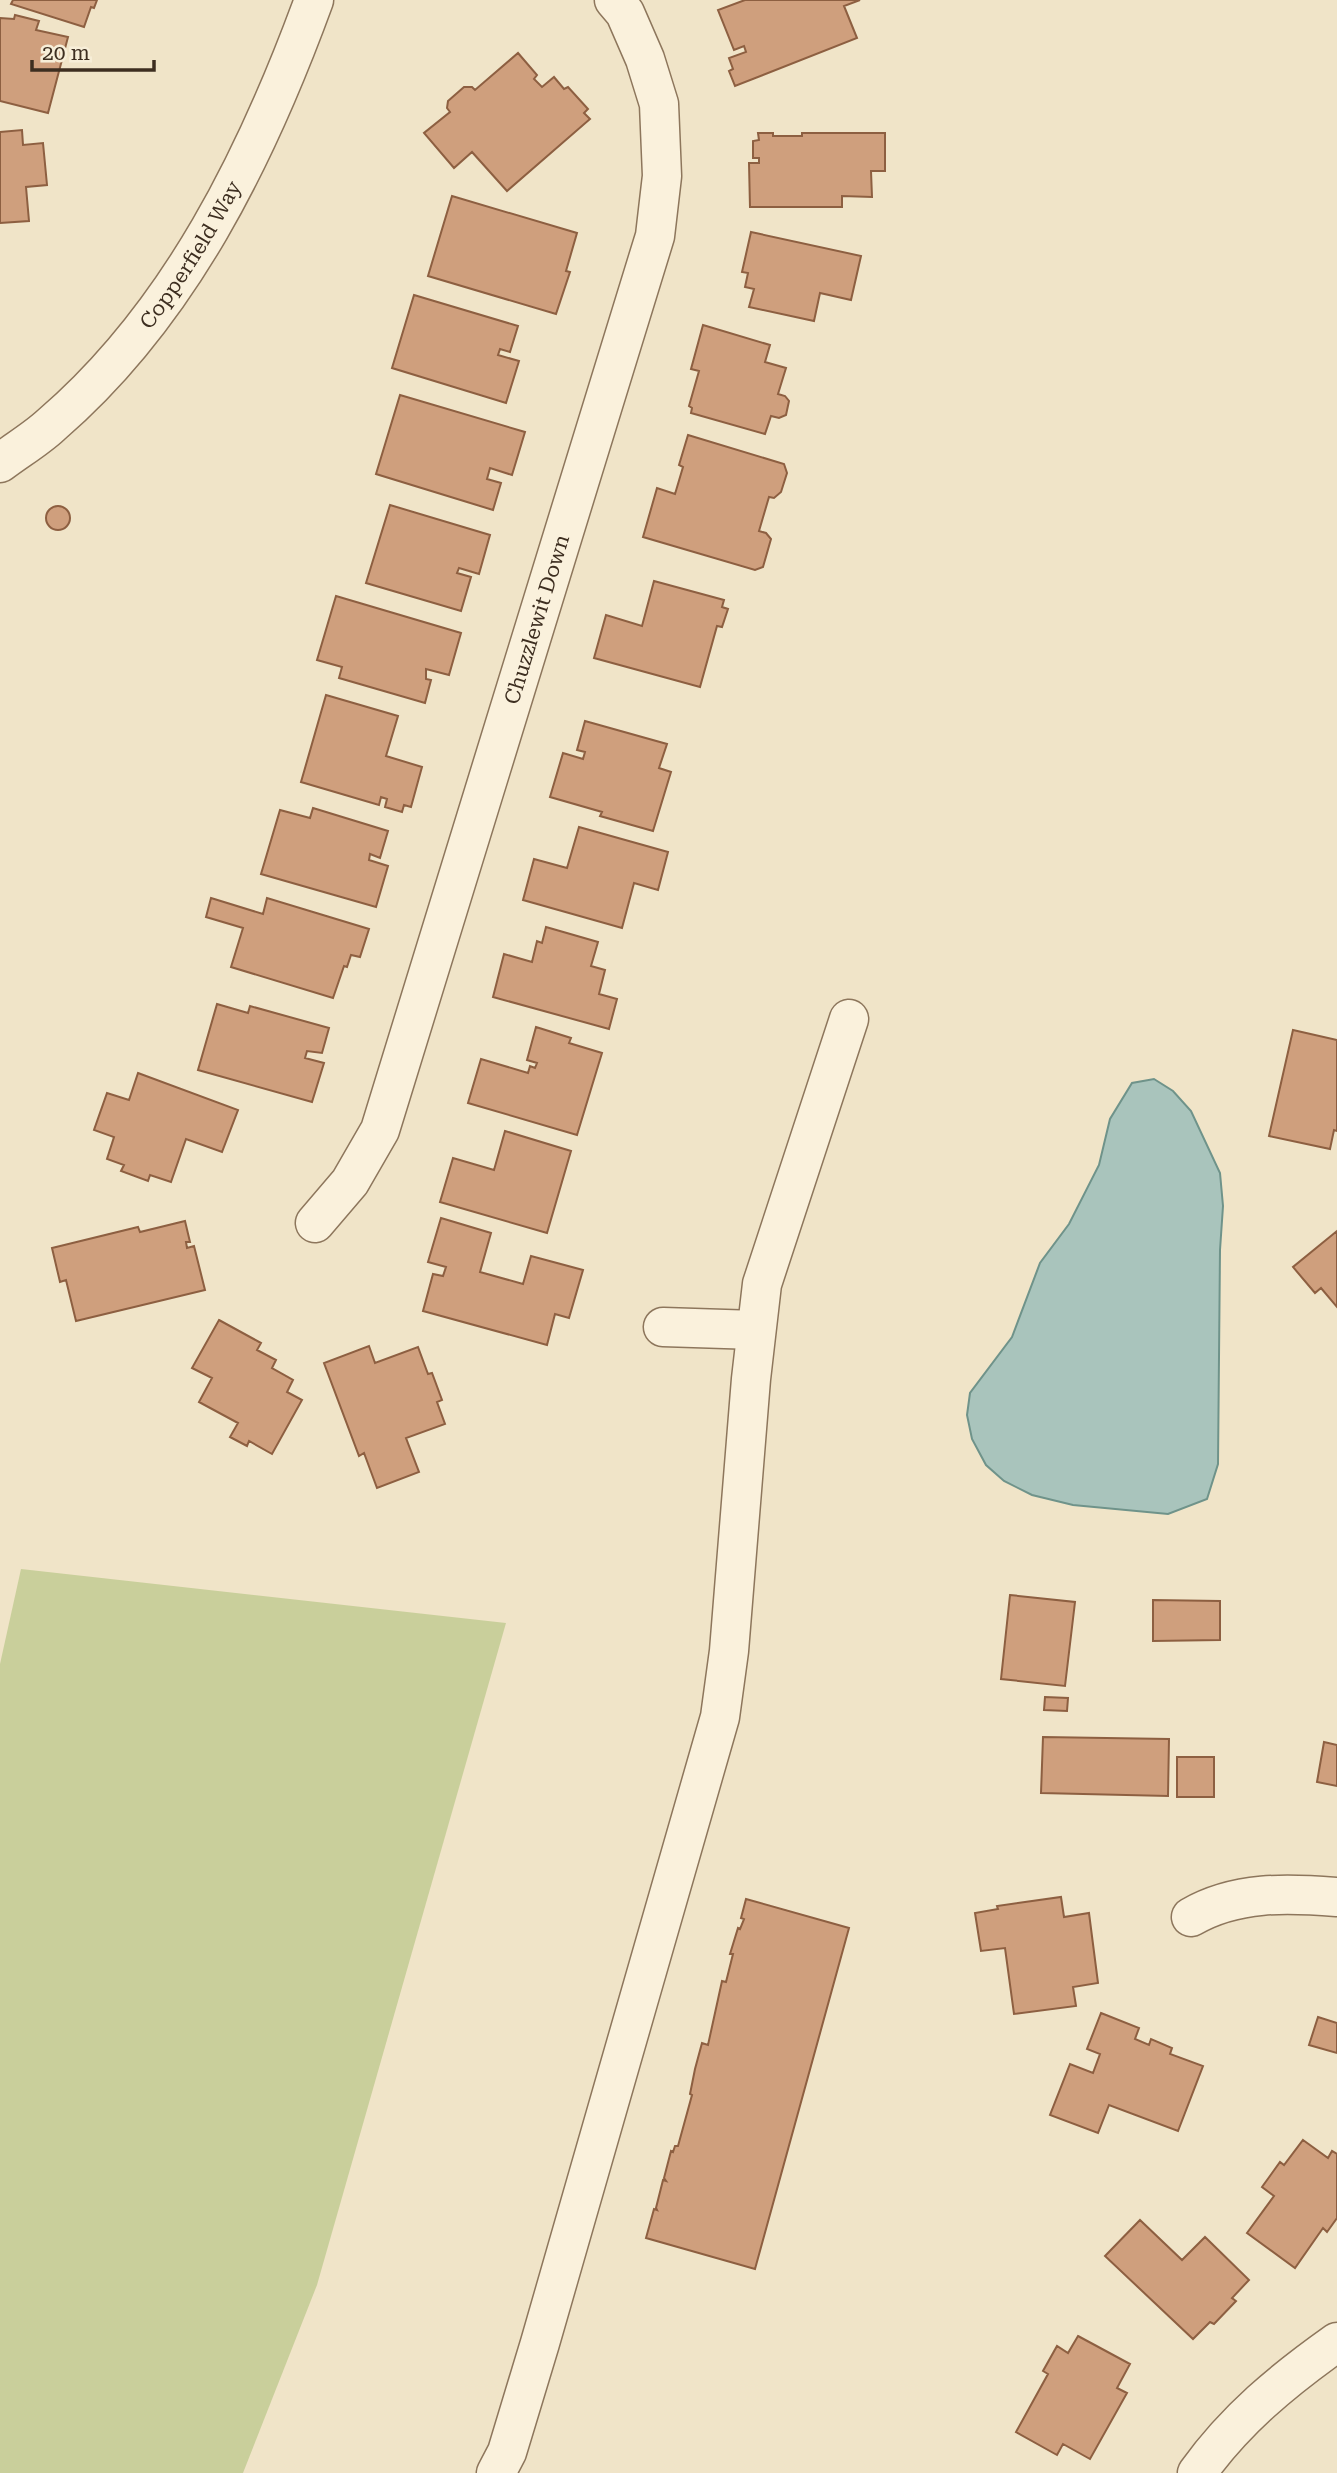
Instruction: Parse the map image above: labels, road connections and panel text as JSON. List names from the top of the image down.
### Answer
{
  "streets": {
    "street": ["Copperfield Way", "Chuzzlewit Down"]
  },
  "scale_bar": "20 m"
}
